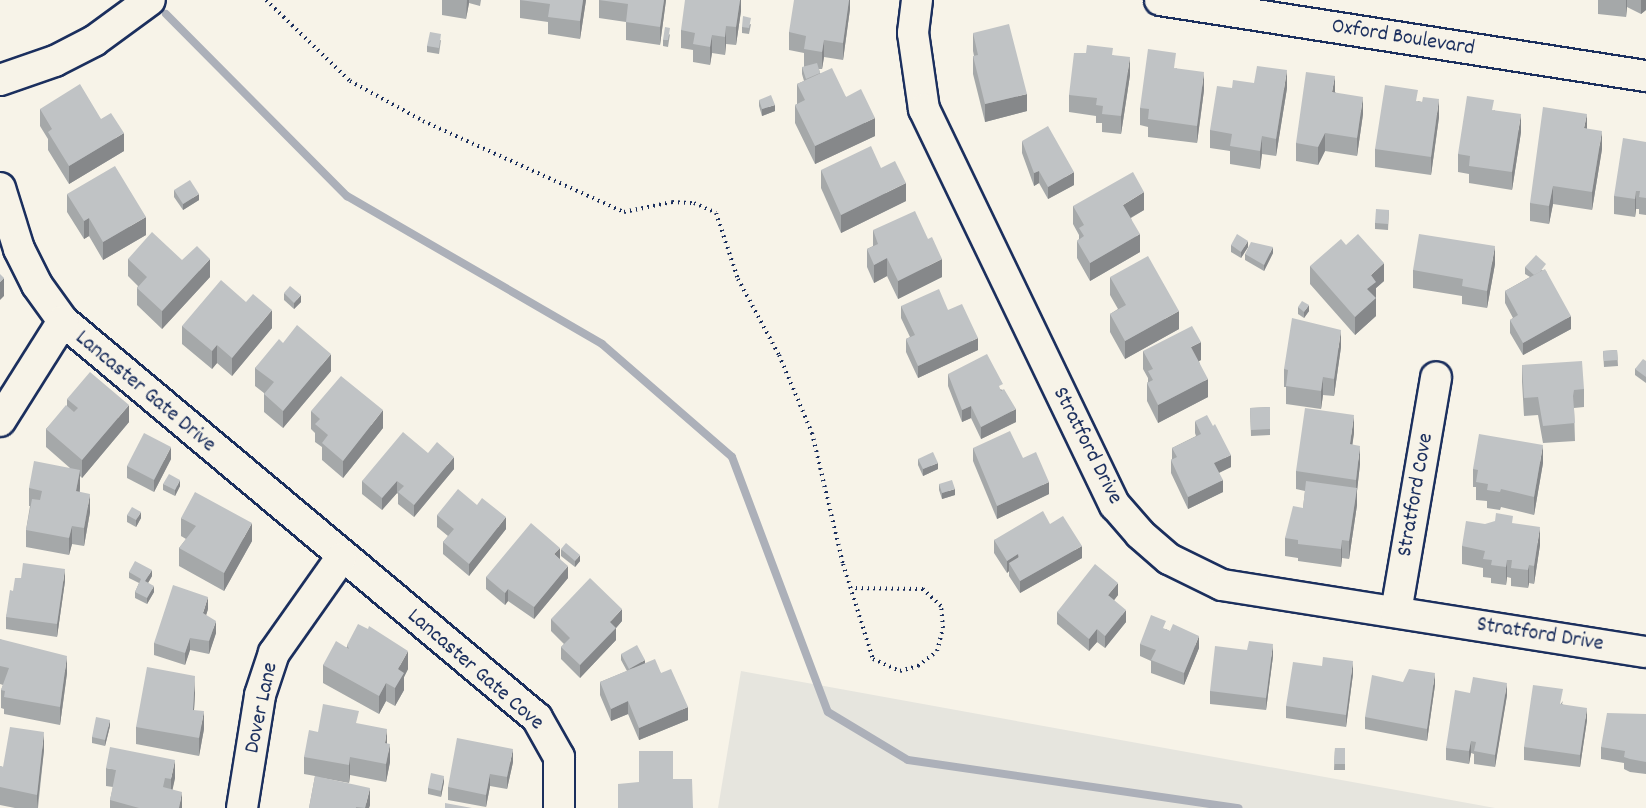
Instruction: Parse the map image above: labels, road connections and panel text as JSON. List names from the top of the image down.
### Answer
{
  "streets": {
    "street": [
      "Oxford Boulevard",
      "Lancaster Gate Drive",
      "Stratford Drive",
      "Stratford Cove",
      "Lancaster Gate Cove",
      "Dover Lane"
    ]
  },
  "crossings": [
    ["Lancaster Gate Drive", "Lancaster Gate Cove"],
    ["Lancaster Gate Drive", "Dover Lane"],
    ["Stratford Drive", "Stratford Cove"],
    ["Lancaster Gate Cove", "Dover Lane"]
  ]
}
